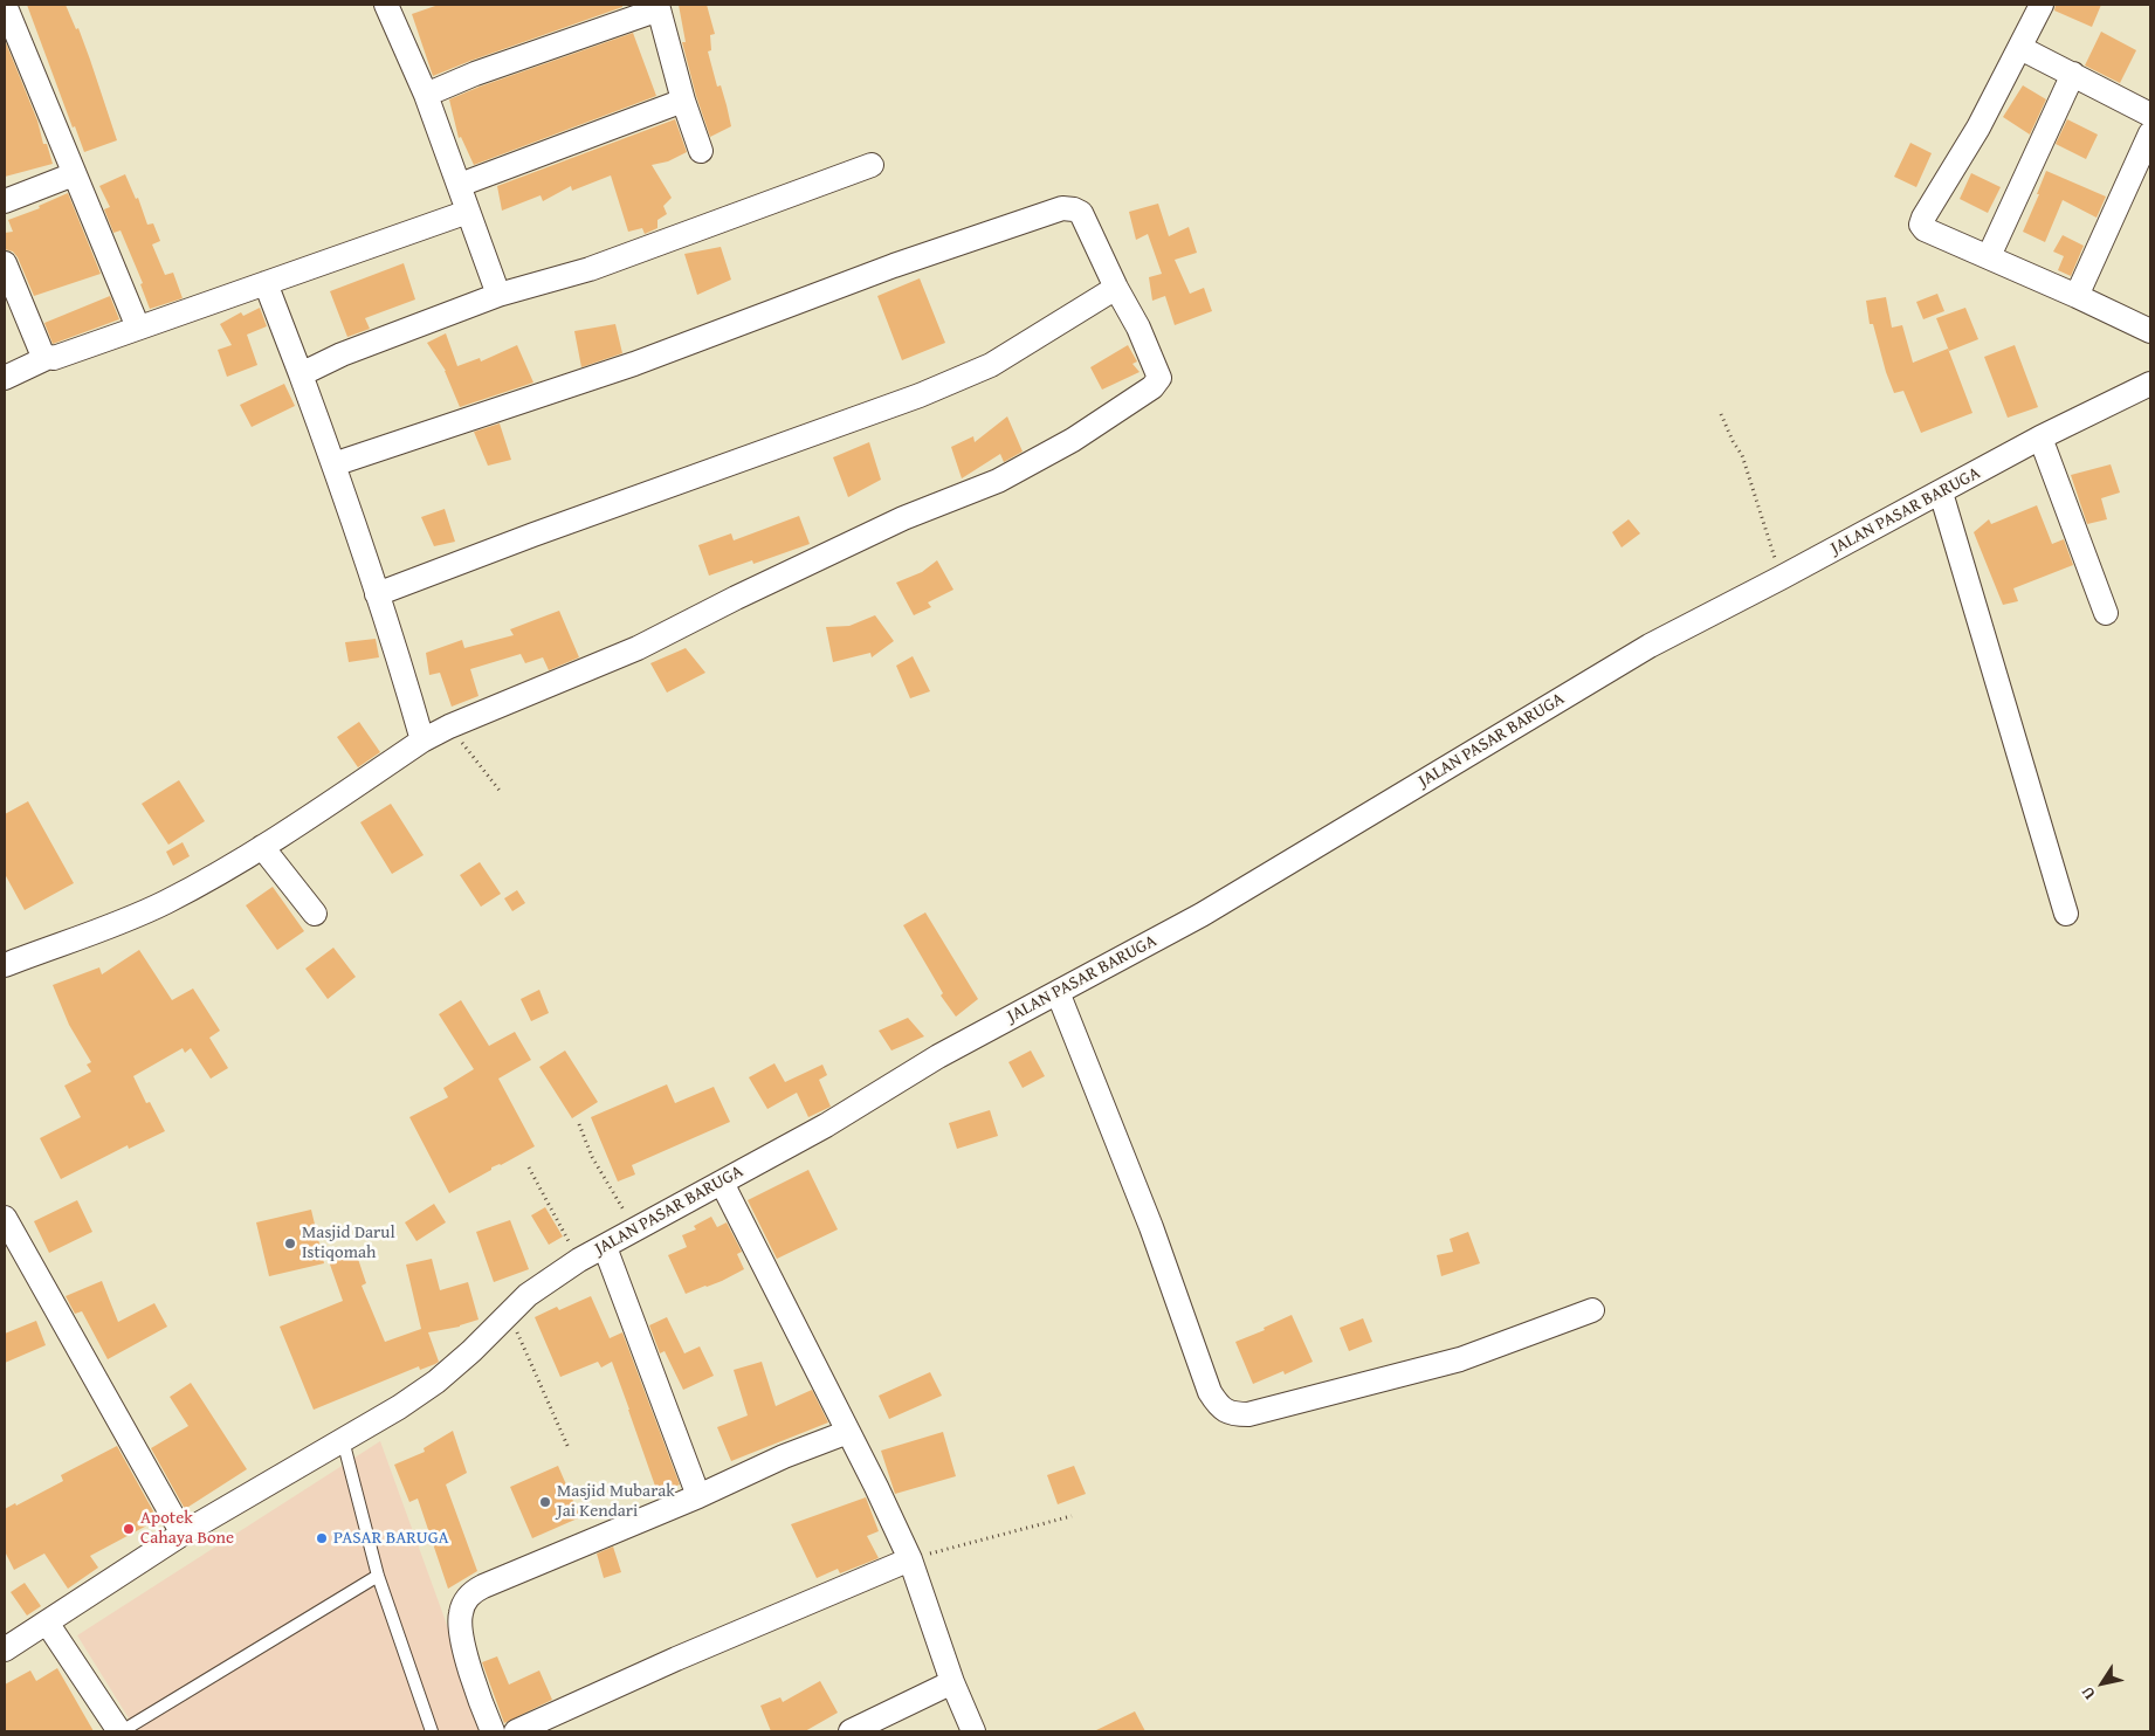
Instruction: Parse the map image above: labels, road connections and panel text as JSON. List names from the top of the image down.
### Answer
{
  "streets": {
    "street": ["JALAN PASAR BARUGA"]
  },
  "places": [
    "Masjid Darul Istiqomah",
    "Masjid Mubarak Jai Kendari",
    "Apotek Cahaya Bone",
    "PASAR BARUGA"
  ],
  "north": "bottom left"
}
